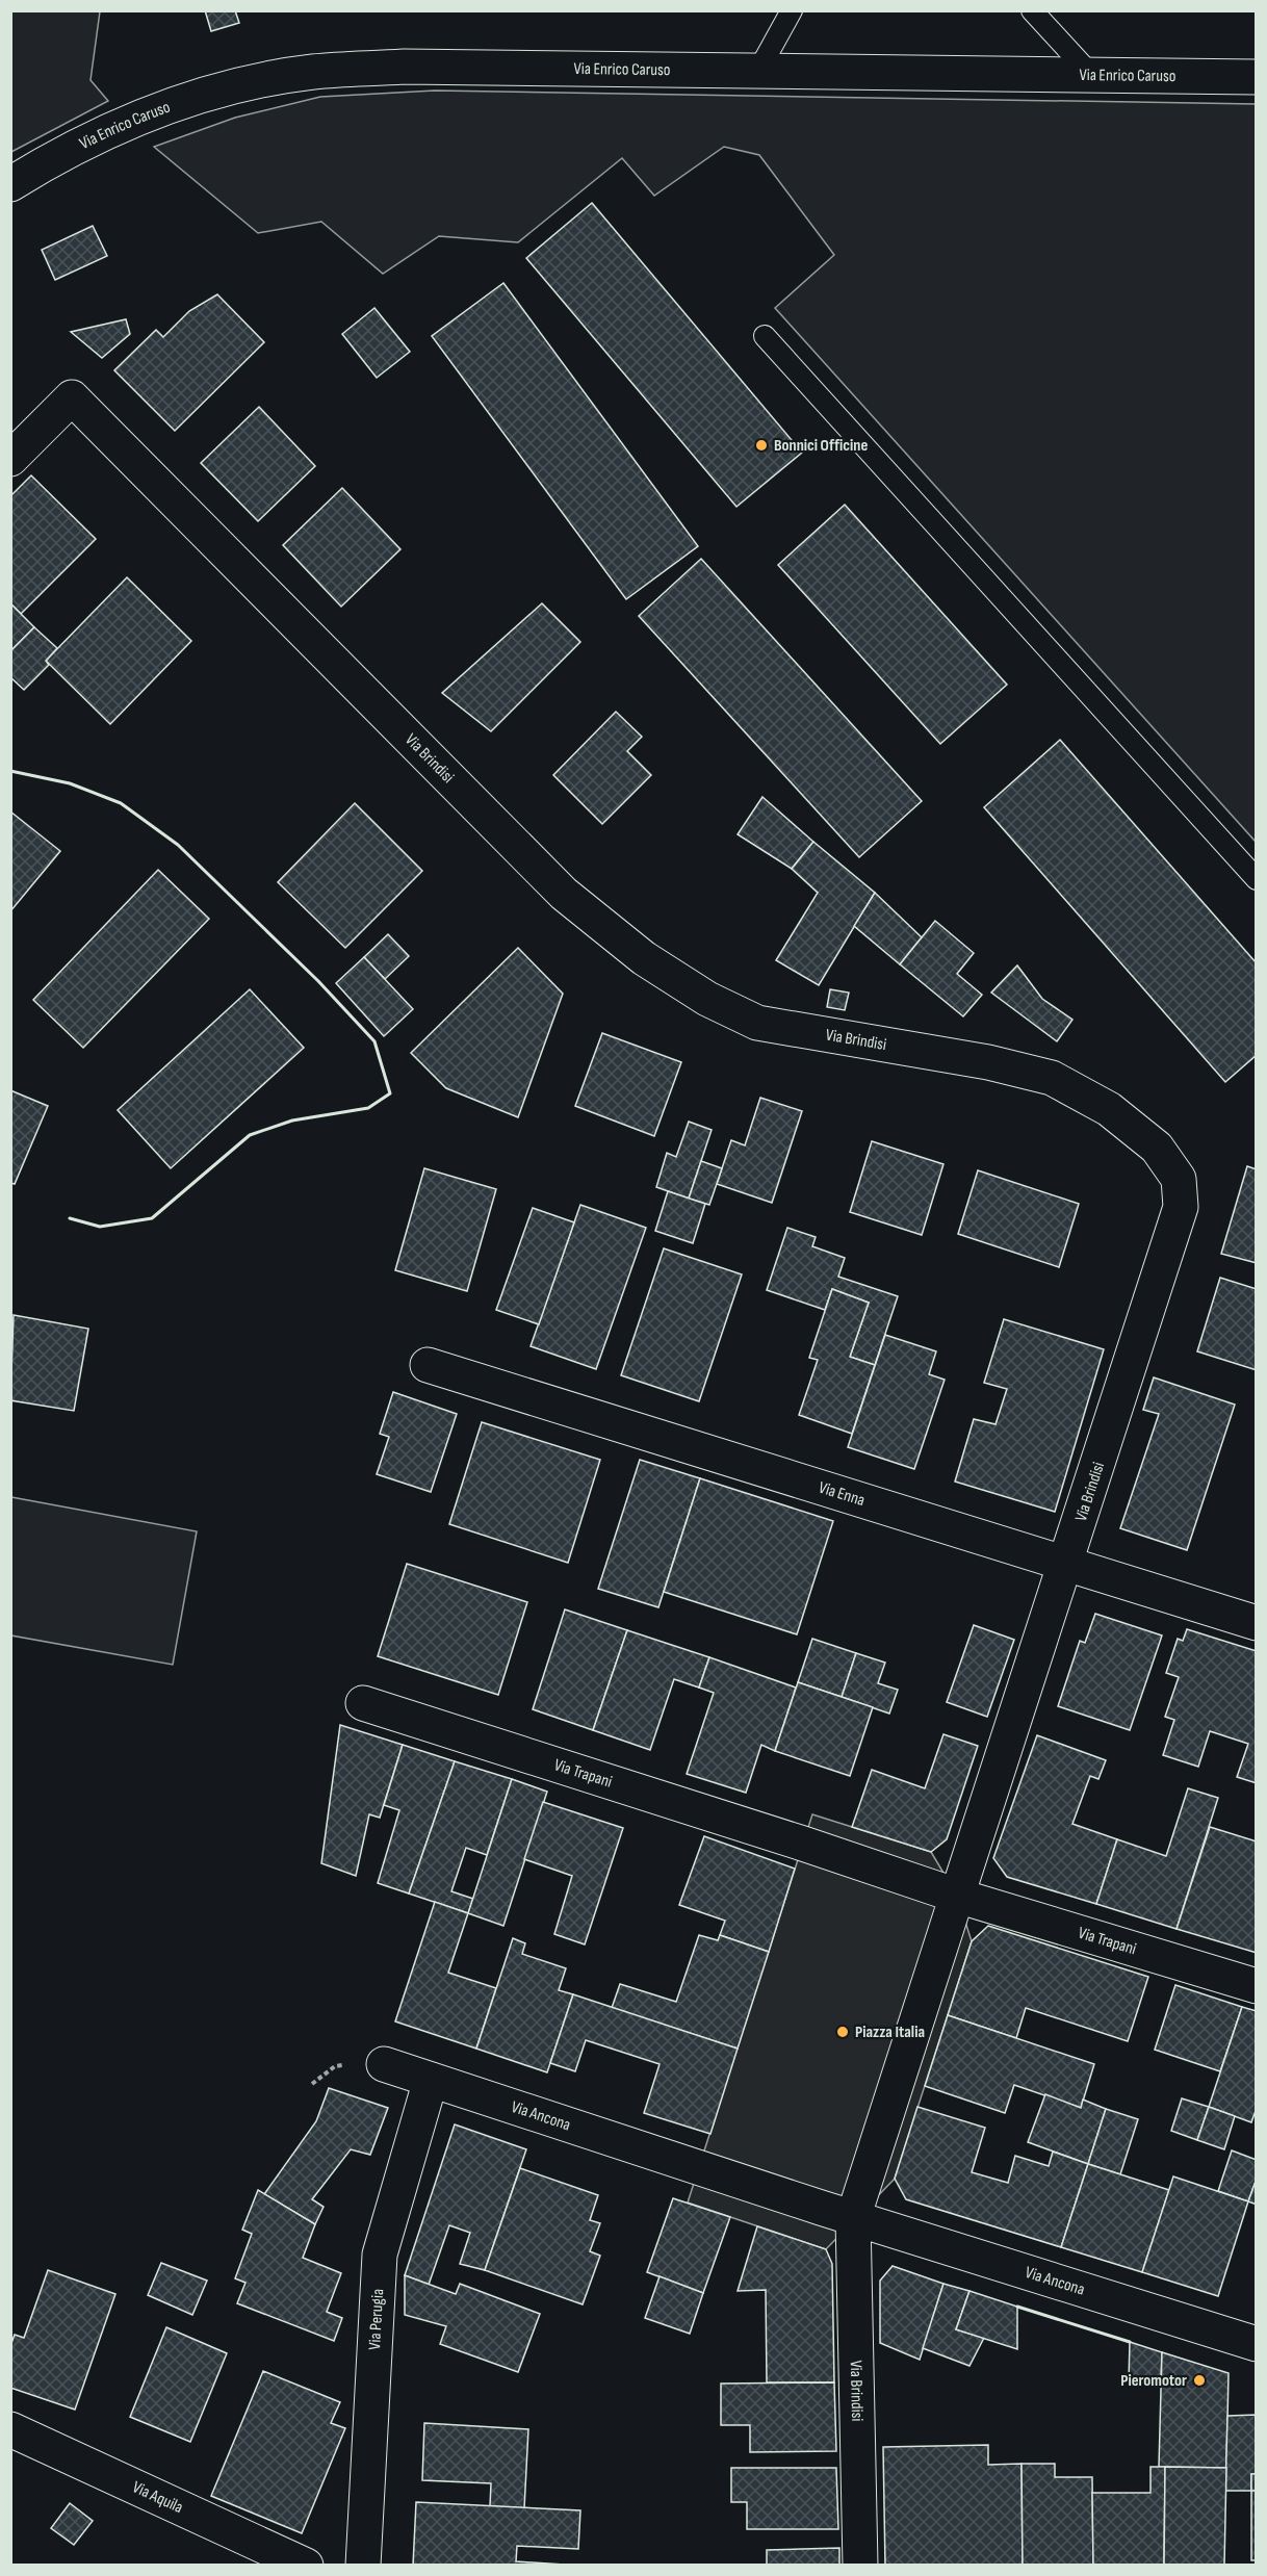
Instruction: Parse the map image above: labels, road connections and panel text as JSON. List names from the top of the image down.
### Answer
{
  "streets": {
    "street": [
      "Via Enrico Caruso",
      "Via Brindisi",
      "Via Enna",
      "Via Trapani",
      "Via Ancona",
      "Via Perugia",
      "Via Aquila"
    ]
  },
  "crossings": [
    ["Via Brindisi", "Via Enna"],
    ["Via Brindisi", "Via Trapani"],
    ["Via Brindisi", "Via Ancona"],
    ["Via Ancona", "Via Perugia"]
  ],
  "places": ["Bonnici Officine", "Piazza Italia", "Pieromotor"]
}
